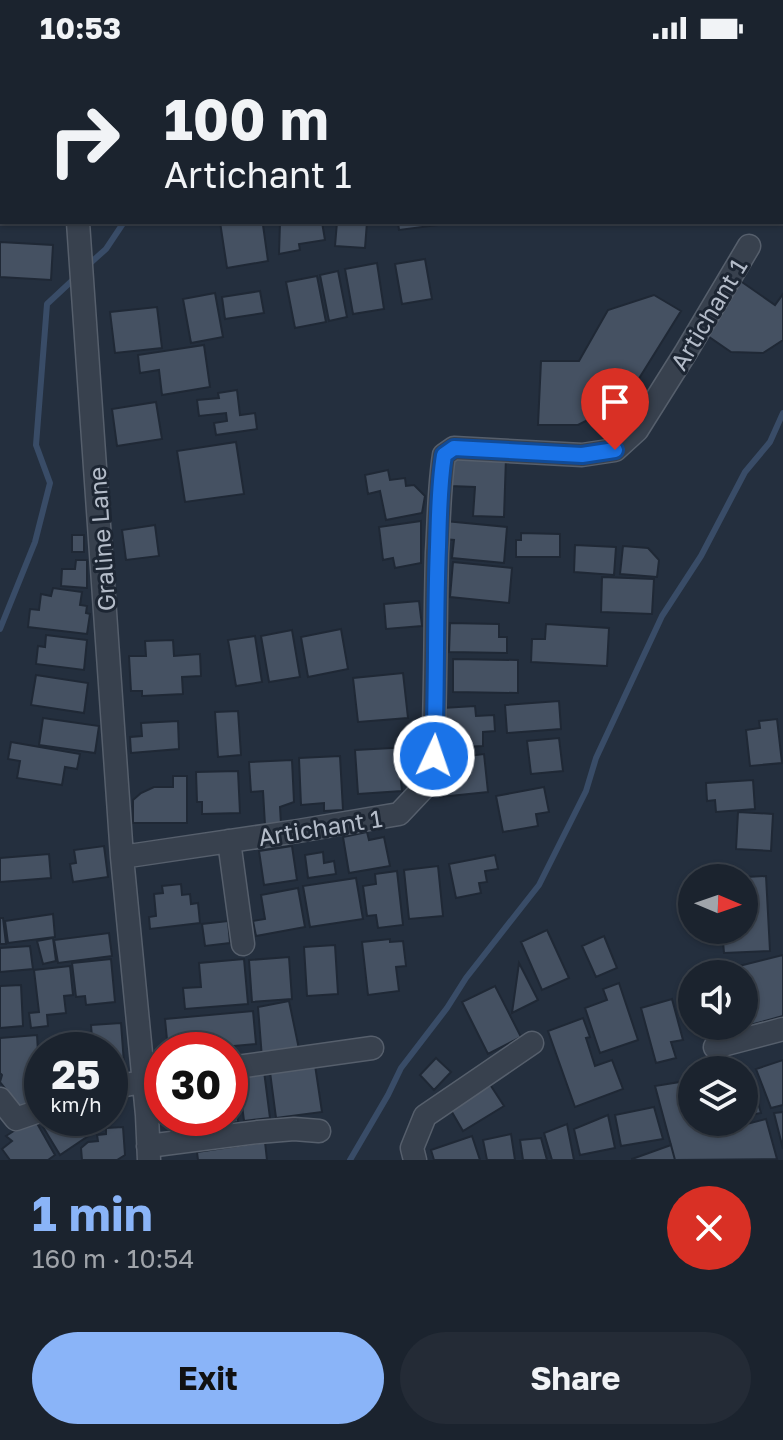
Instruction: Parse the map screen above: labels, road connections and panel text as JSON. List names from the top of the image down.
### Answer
{
  "streets": {
    "street": ["Artichant 1", "Graline Lane"]
  },
  "crossings": [
    ["Artichant 1", "Graline Lane"]
  ],
  "north": "right",
  "page": {
    "status": "10:53",
    "turn": ["100 m", "Artichant 1"],
    "speed": "25 km/h",
    "limit": "30",
    "heading": ["1 min", "160 m · 10:54"],
    "buttons": ["Exit", "Share"]
  }
}
